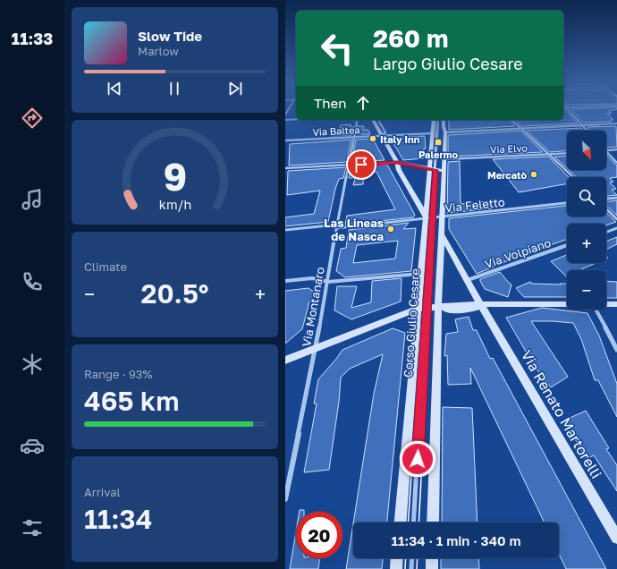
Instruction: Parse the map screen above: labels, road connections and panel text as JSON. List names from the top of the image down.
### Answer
{
  "streets": {
    "main road": ["Corso Giulio Cesare", "Via Renato Martorelli"],
    "street": [
      "Via Baltea",
      "Via Elvo",
      "Via Feletto",
      "Via Volpiano",
      "Via Montanaro"
    ]
  },
  "crossings": [
    ["Via Baltea", "Via Montanaro"],
    ["Via Feletto", "Via Montanaro"],
    ["Via Feletto", "Corso Giulio Cesare"],
    ["Via Volpiano", "Via Renato Martorelli"]
  ],
  "places": {
    "other": ["Italy Inn", "Mercatò", "Las Lineas de Nasca"],
    "transit": ["Palermo"]
  },
  "north": "bottom right",
  "page": {
    "tabs": "11:33",
    "turn": ["260 m", "Largo Giulio Cesare"],
    "song": ["Slow Tide", "Marlow"],
    "then": "Then",
    "map_buttons": ["+", "−"],
    "tile": [
      "Climate",
      ["Range · 93%", "465 km"],
      ["Arrival", "11:34"]
    ],
    "heat": ["−", "20.5°", "+"],
    "limit": "20",
    "trip": "11:34 · 1 min · 340 m",
    "gauge": ["9", "km/h"]
  }
}
